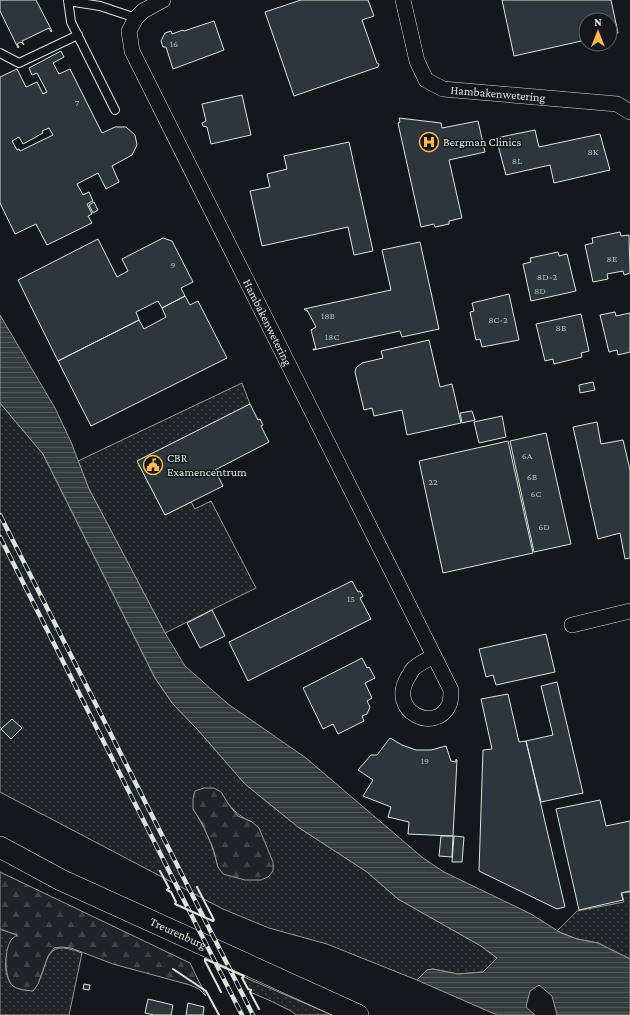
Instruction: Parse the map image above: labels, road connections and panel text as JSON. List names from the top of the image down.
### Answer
{
  "streets": {
    "main road": ["Treurenburg"],
    "street": ["Hambakenwetering"]
  },
  "places": {
    "hospital": ["Bergman Clinics"],
    "public building": ["CBR Examencentrum"]
  },
  "house_numbers": [
    "16",
    "7",
    "8K",
    "8L",
    "8E",
    "9",
    "8D-2",
    "8D",
    "18B",
    "8C-2",
    "8B",
    "18C",
    "6A",
    "6B",
    "22",
    "6C",
    "6D",
    "15",
    "19"
  ],
  "north": "top"
}
